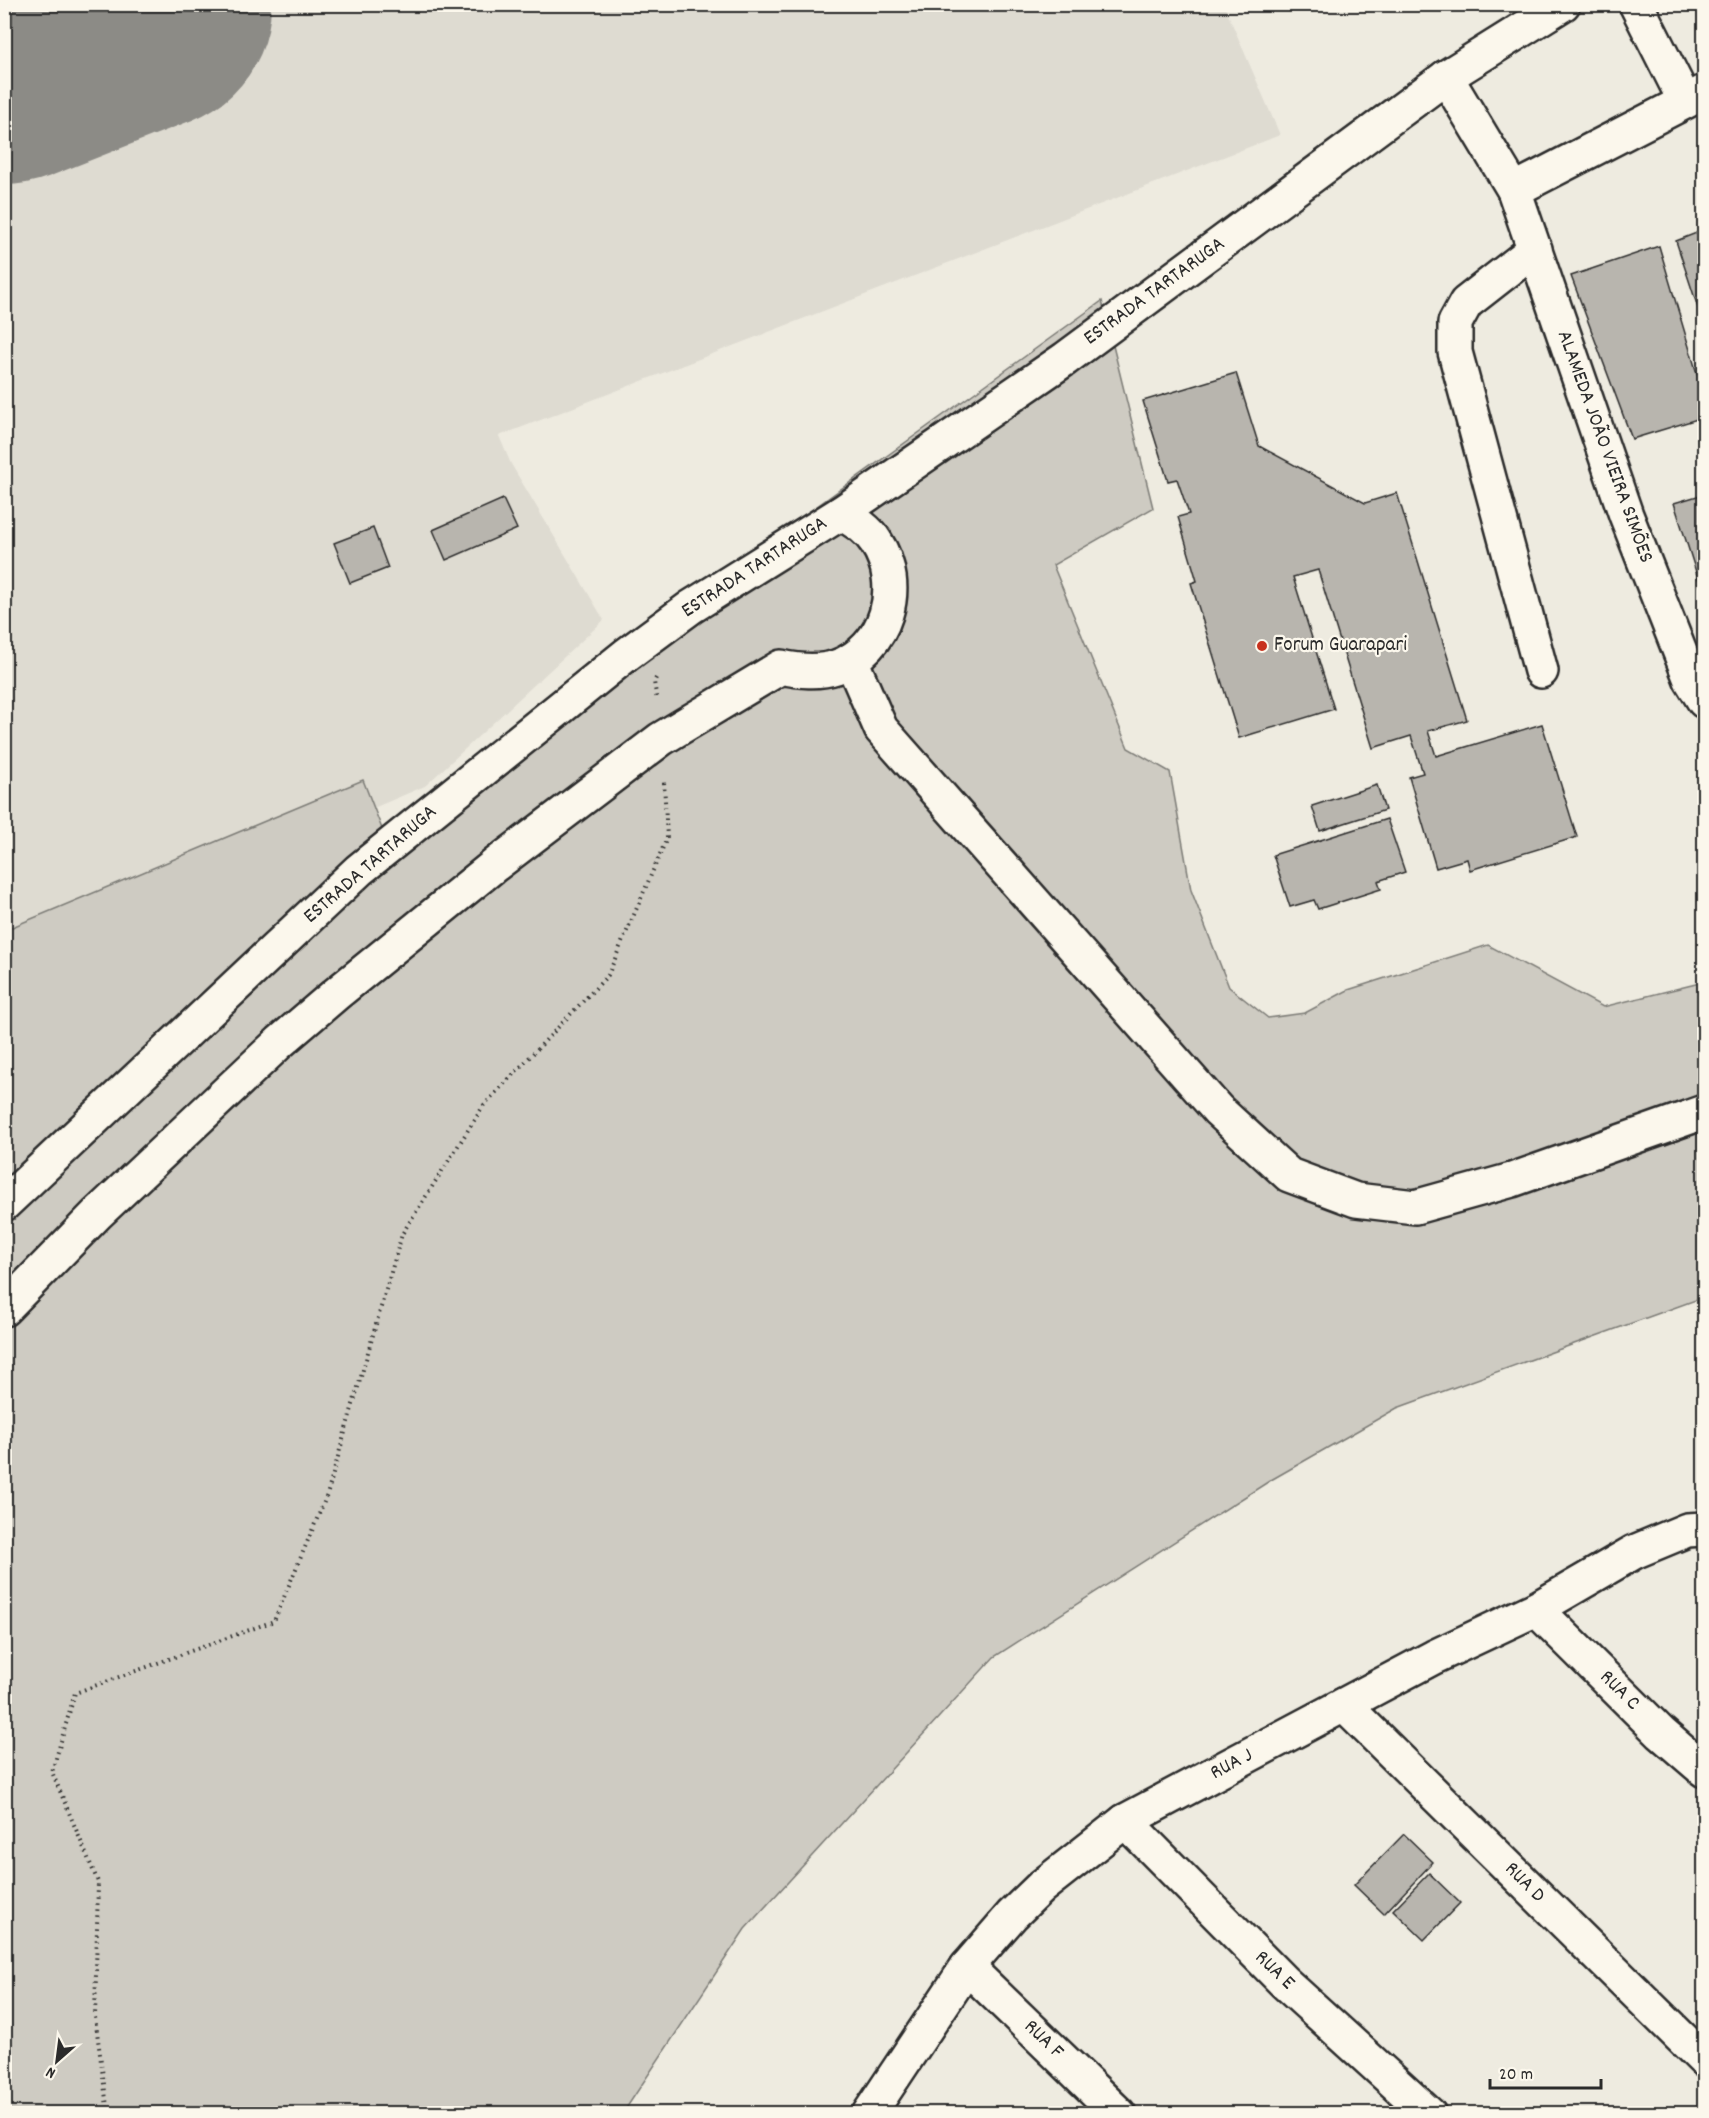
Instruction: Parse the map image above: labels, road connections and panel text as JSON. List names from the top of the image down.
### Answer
{
  "streets": {
    "street": [
      "ESTRADA TARTARUGA",
      "ALAMEDA JOÃO VIEIRA SIMÕES",
      "RUA C",
      "RUA J",
      "RUA D",
      "RUA E",
      "RUA F"
    ]
  },
  "crossings": [
    ["ESTRADA TARTARUGA", "ALAMEDA JOÃO VIEIRA SIMÕES"],
    ["RUA C", "RUA J"],
    ["RUA J", "RUA D"],
    ["RUA J", "RUA E"],
    ["RUA J", "RUA F"]
  ],
  "places": ["Forum Guarapari"],
  "scale_bar": "20 m",
  "north": "bottom left"
}
